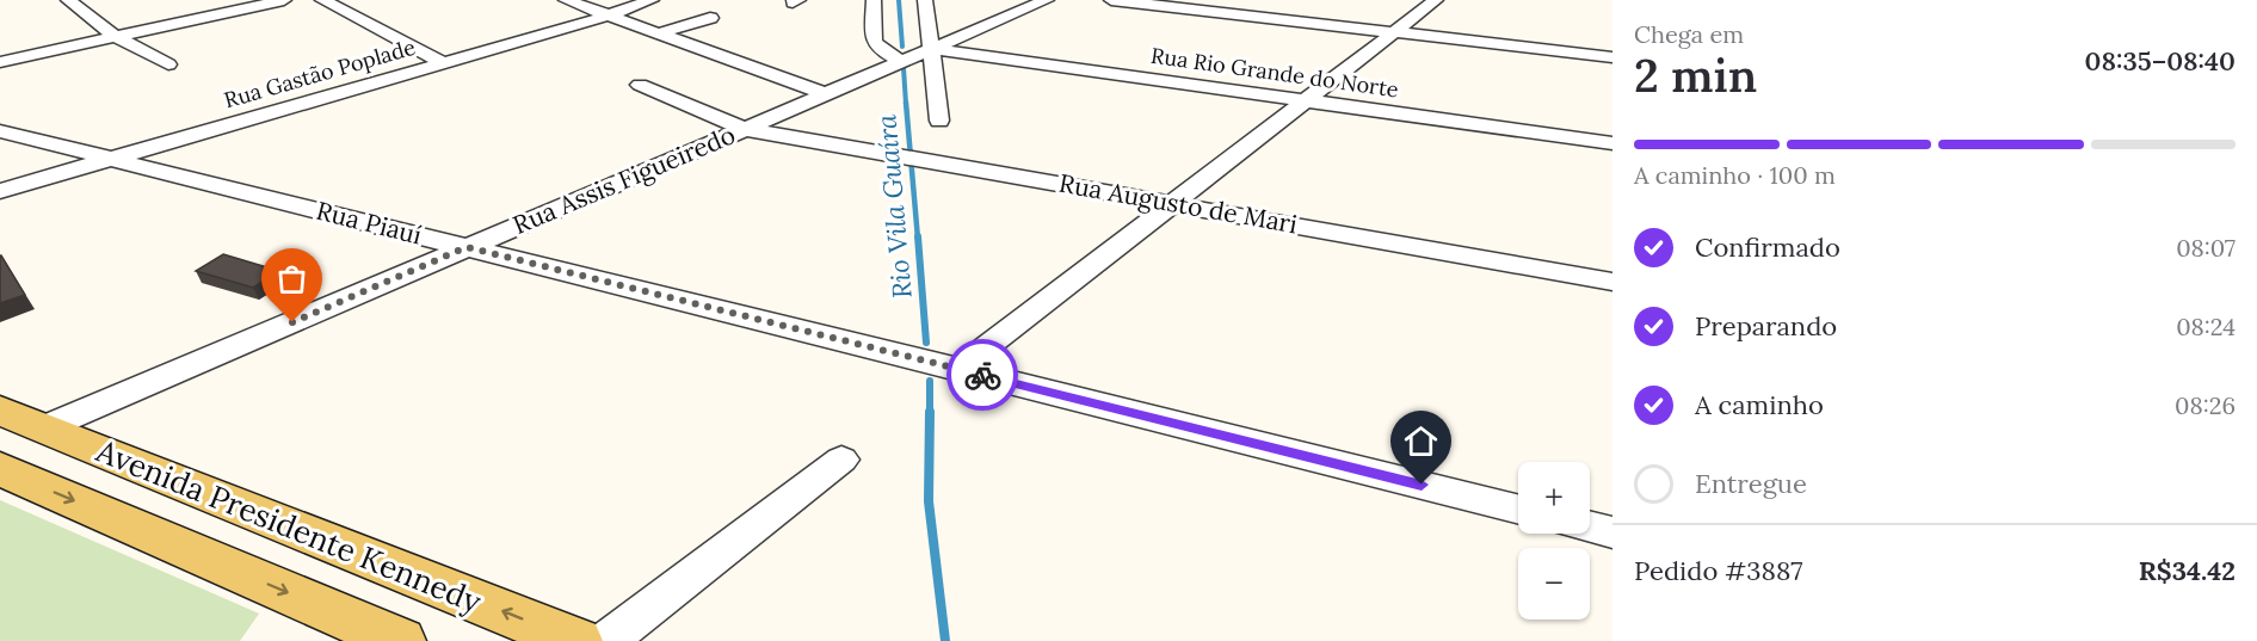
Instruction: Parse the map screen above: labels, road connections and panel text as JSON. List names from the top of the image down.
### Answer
{
  "streets": {
    "main road": ["Avenida Presidente Kennedy"],
    "street": [
      "Rua Rio Grande do Norte",
      "Rua Gastão Poplade",
      "Rua Assis Figueiredo",
      "Rua Augusto de Mari",
      "Rua Piauí"
    ]
  },
  "crossings": [
    ["Rua Rio Grande do Norte", "Rua Assis Figueiredo"],
    ["Rua Gastão Poplade", "Rua Piauí"],
    ["Rua Assis Figueiredo", "Rua Augusto de Mari"],
    ["Rua Assis Figueiredo", "Rua Piauí"],
    ["Rua Assis Figueiredo", "Avenida Presidente Kennedy"]
  ],
  "water": ["Rio Vila Guaíra"],
  "page": {
    "heading": ["2 min", "Chega em", "08:35–08:40"],
    "panel": ["Pedido #3887", "R$34.42"],
    "bar": "A caminho · 100 m",
    "list": [
      ["Confirmado", "08:07"],
      ["Preparando", "08:24"],
      ["A caminho", "08:26"],
      "Entregue"
    ],
    "map_buttons": ["+", "−"]
  }
}
